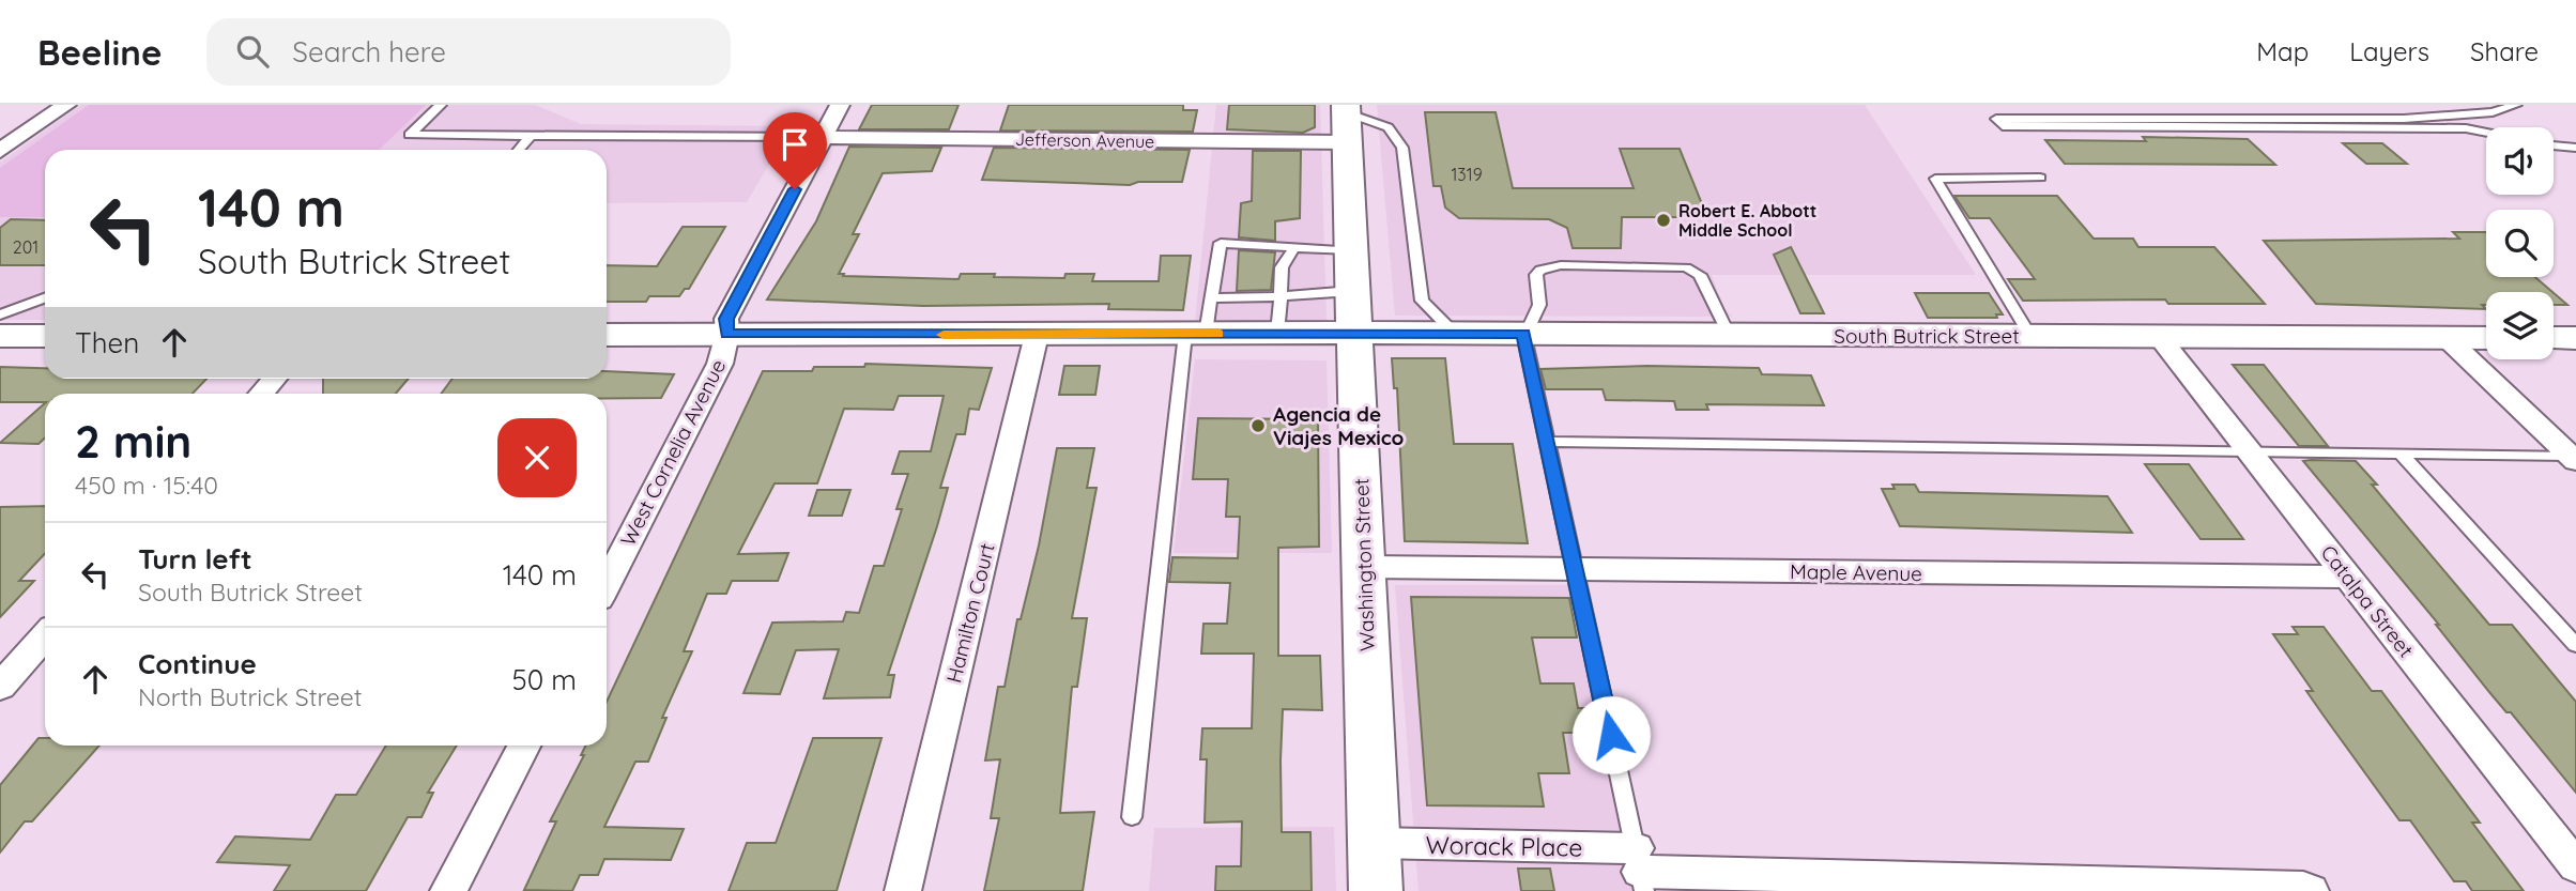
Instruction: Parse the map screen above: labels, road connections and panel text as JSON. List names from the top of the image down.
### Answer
{
  "streets": {
    "street": [
      "Jefferson Avenue",
      "South Butrick Street",
      "West Cornelia Avenue",
      "Washington Street",
      "Maple Avenue",
      "Catalpa Street",
      "Hamilton Court",
      "Worack Place"
    ]
  },
  "crossings": [
    ["Jefferson Avenue", "West Cornelia Avenue"],
    ["Jefferson Avenue", "Washington Street"],
    ["South Butrick Street", "West Cornelia Avenue"],
    ["South Butrick Street", "Washington Street"],
    ["South Butrick Street", "Catalpa Street"],
    ["South Butrick Street", "Hamilton Court"],
    ["Washington Street", "Maple Avenue"],
    ["Washington Street", "Worack Place"],
    ["Maple Avenue", "Catalpa Street"]
  ],
  "places": ["Robert E. Abbott Middle School", "Agencia de Viajes Mexico"],
  "house_numbers": ["1319", "201"],
  "page": {
    "header": "Beeline",
    "search": "Search here",
    "nav": ["Map", "Layers", "Share"],
    "turn": ["140 m", "South Butrick Street"],
    "then": "Then",
    "heading": ["2 min", "450 m · 15:40"],
    "list": [
      {
        "name": "Turn left",
        "note": "South Butrick Street",
        "value": "140 m"
      },
      {
        "name": "Continue",
        "note": "North Butrick Street",
        "value": "50 m"
      }
    ]
  }
}
